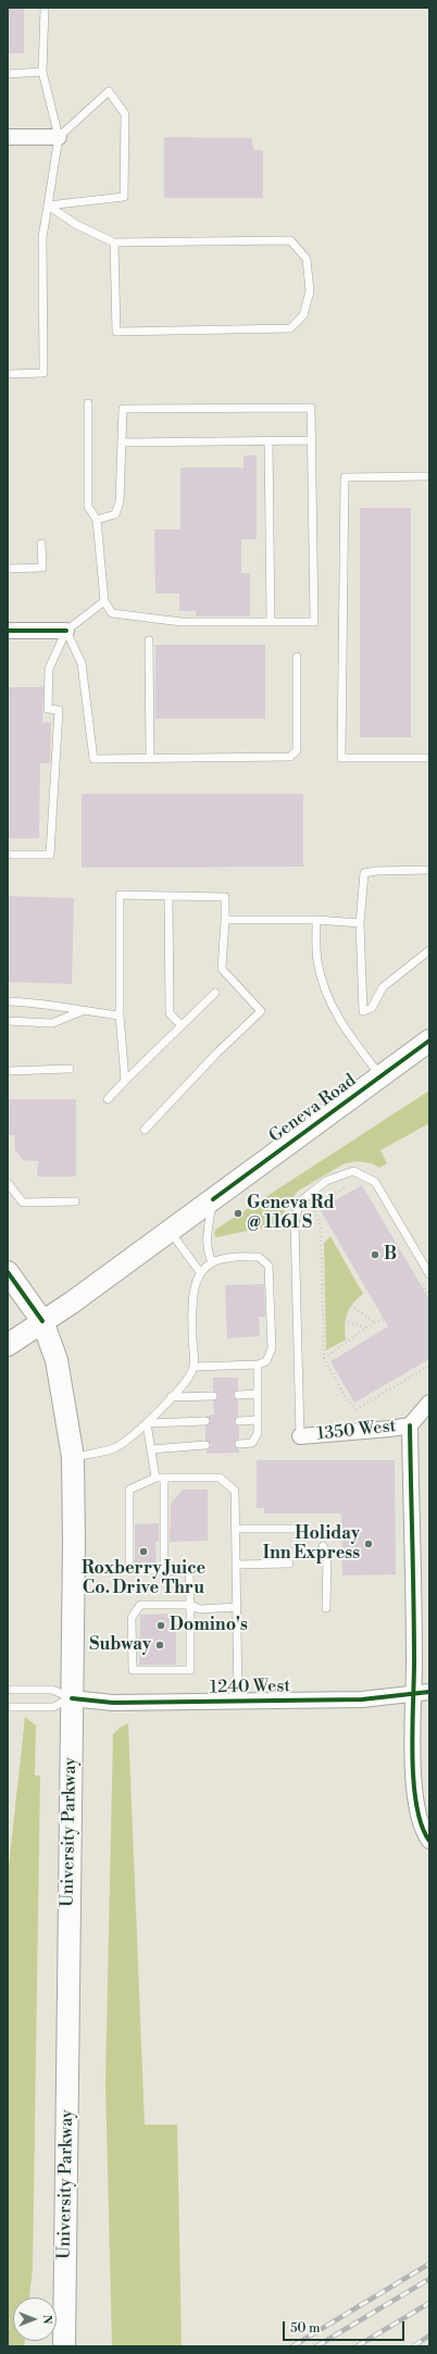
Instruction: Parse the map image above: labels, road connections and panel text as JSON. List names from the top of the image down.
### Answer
{
  "streets": {
    "main road": ["Geneva Road", "University Parkway"],
    "street": ["1350 West", "1240 West"]
  },
  "crossings": [
    ["Geneva Road", "University Parkway"],
    ["1240 West", "University Parkway"]
  ],
  "places": [
    "Geneva Rd @ 1161 S",
    "B",
    "Holiday Inn Express",
    "Roxberry Juice Co. Drive Thru",
    "Domino's",
    "Subway"
  ],
  "scale_bar": "50 m",
  "north": "right"
}
